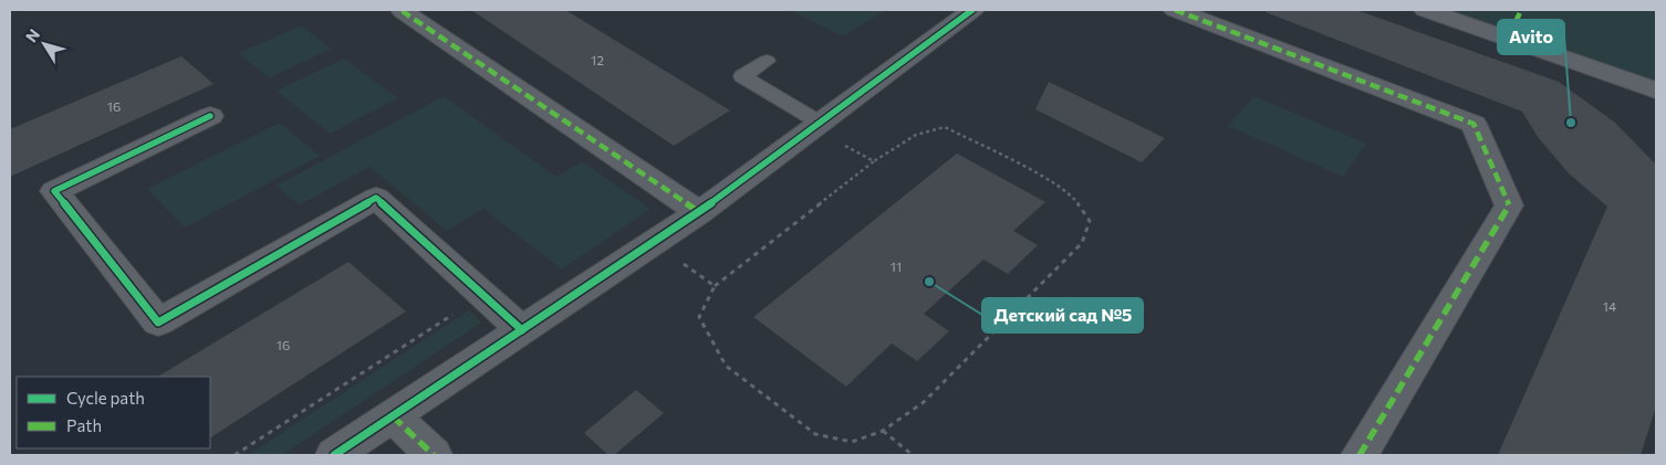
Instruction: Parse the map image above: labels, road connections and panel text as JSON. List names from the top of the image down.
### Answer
{
  "places": ["Avito", "Детский сад №5"],
  "house_numbers": [
    "12",
    "16",
    "11",
    "14",
    "16"
  ],
  "legend": ["Cycle path", "Path"],
  "north": "top left"
}
